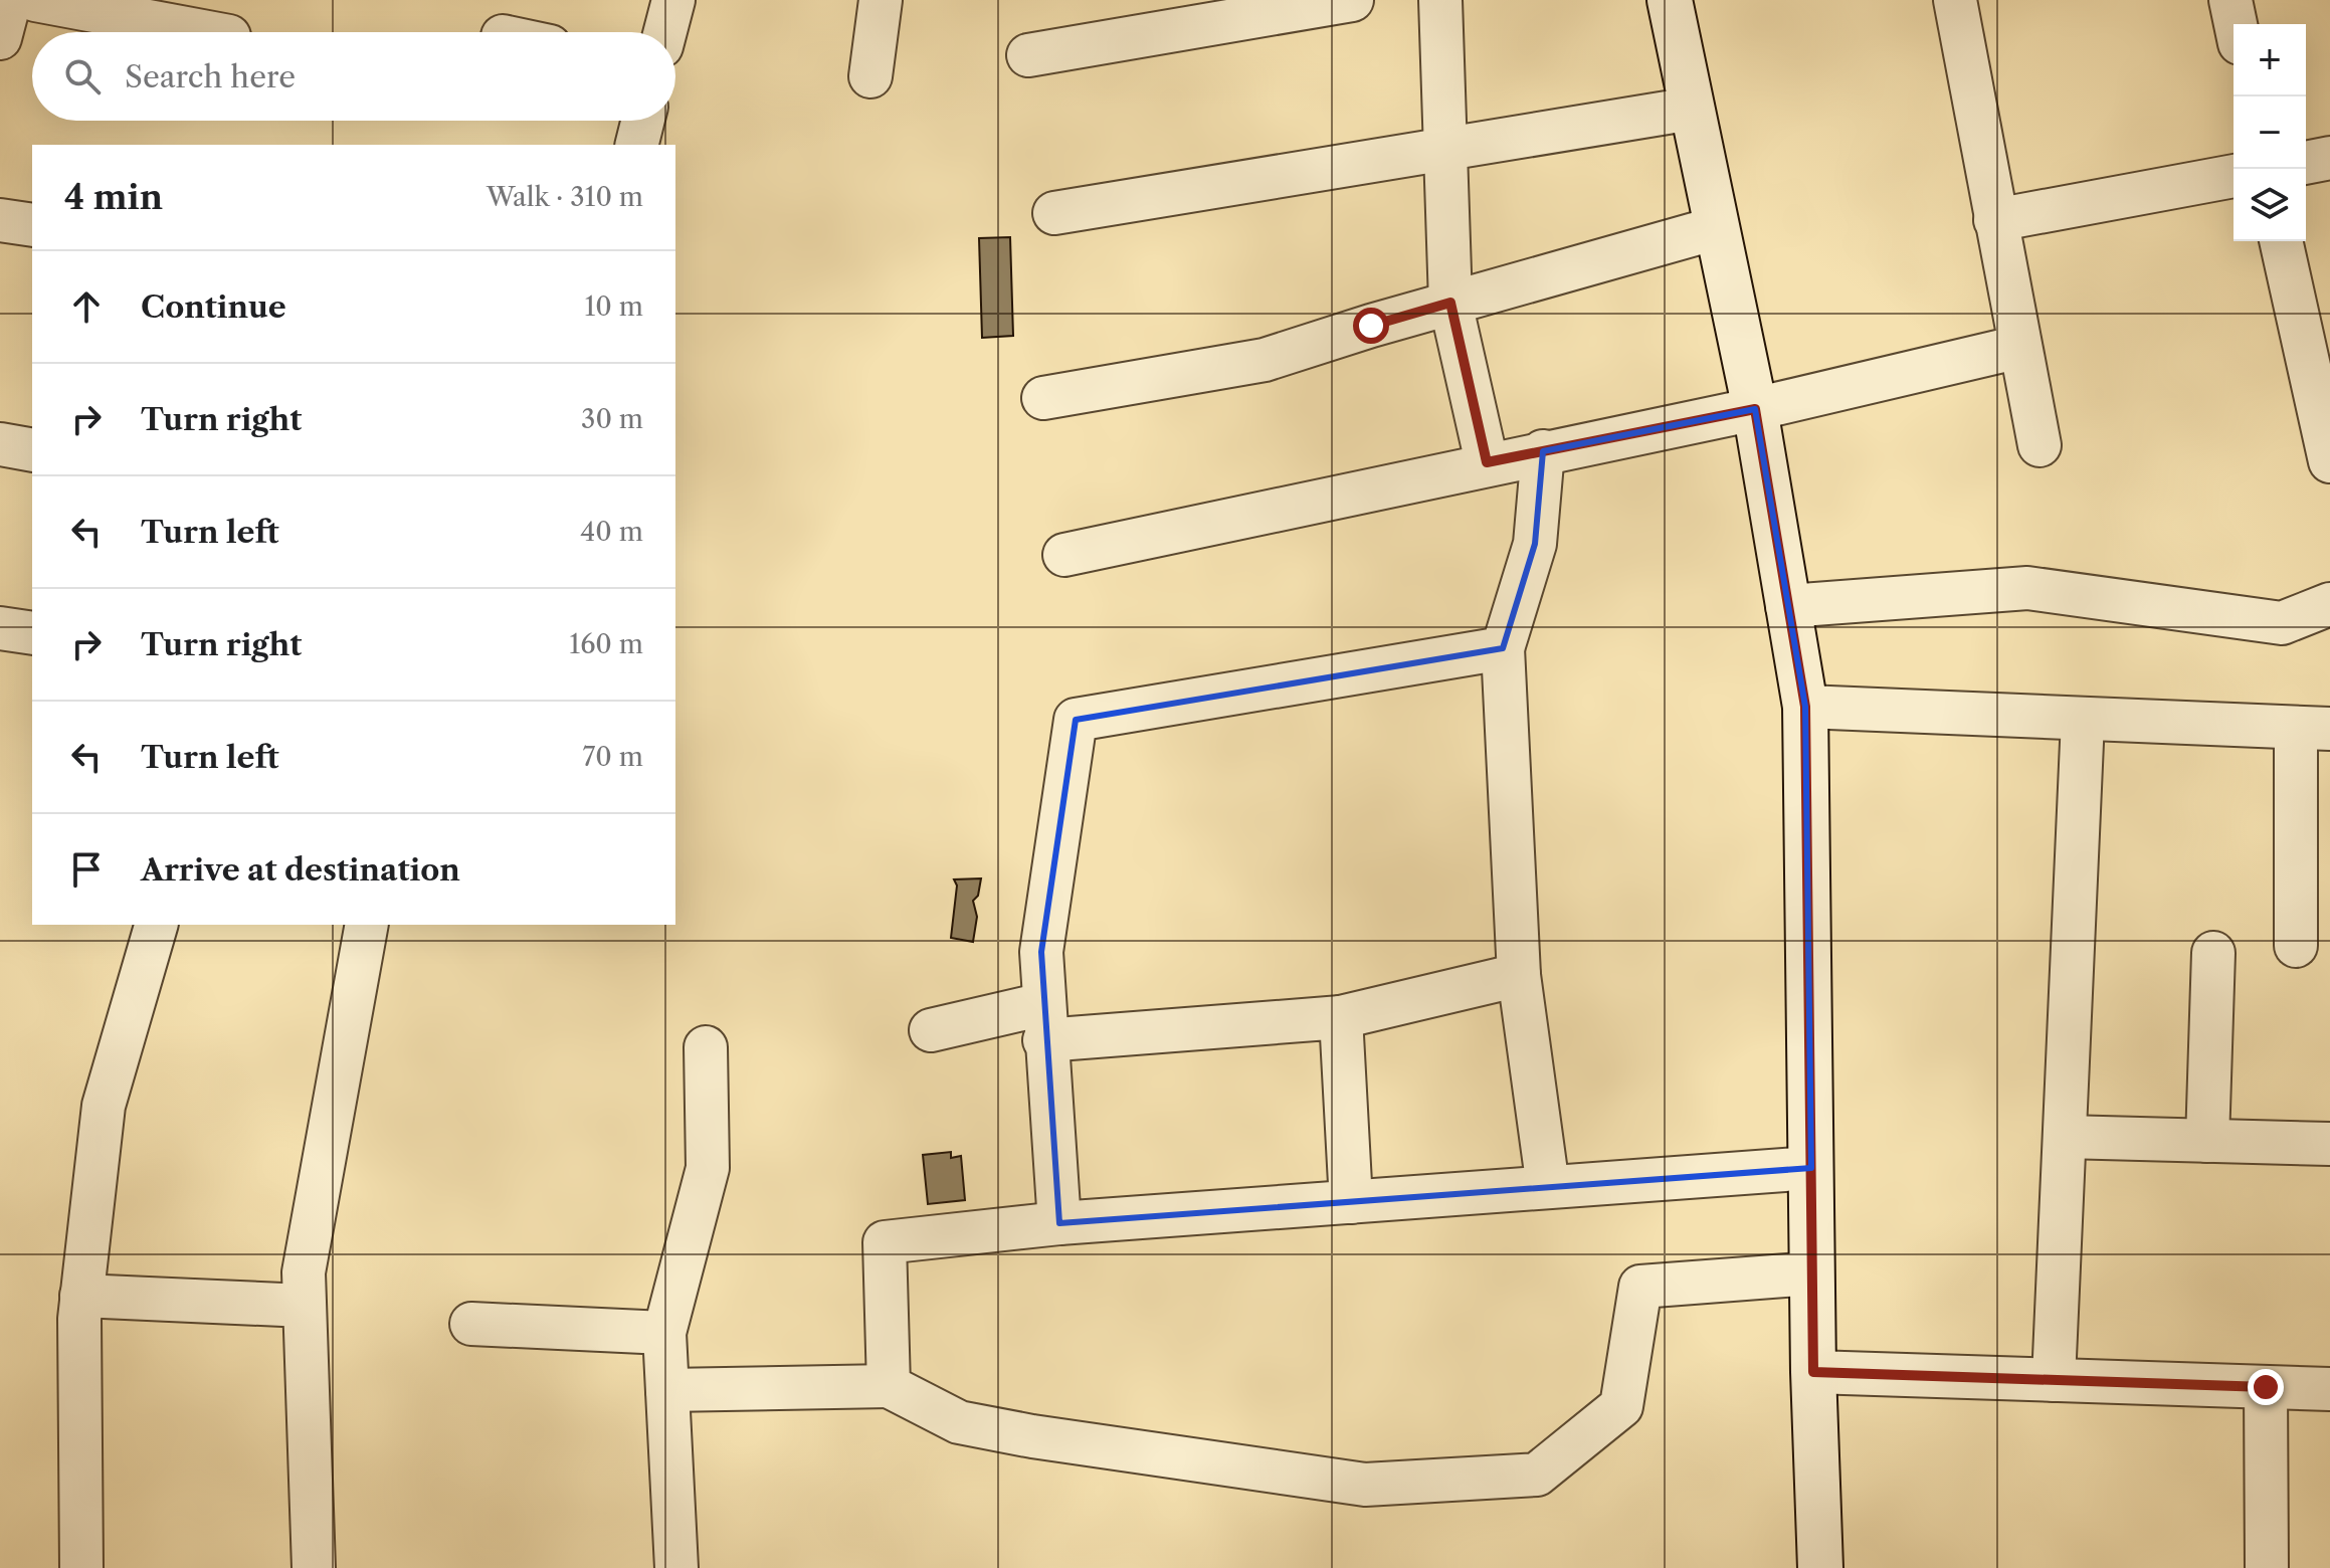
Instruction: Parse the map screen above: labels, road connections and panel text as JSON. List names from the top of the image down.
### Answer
{
  "page": {
    "map_buttons": ["+", "−"],
    "search": "Search here",
    "heading": ["4 min", "Walk · 310 m"],
    "list": [
      ["Continue", "10 m"],
      ["Turn right", "30 m"],
      ["Turn left", "40 m"],
      ["Turn right", "160 m"],
      ["Turn left", "70 m"],
      "Arrive at destination"
    ]
  }
}
